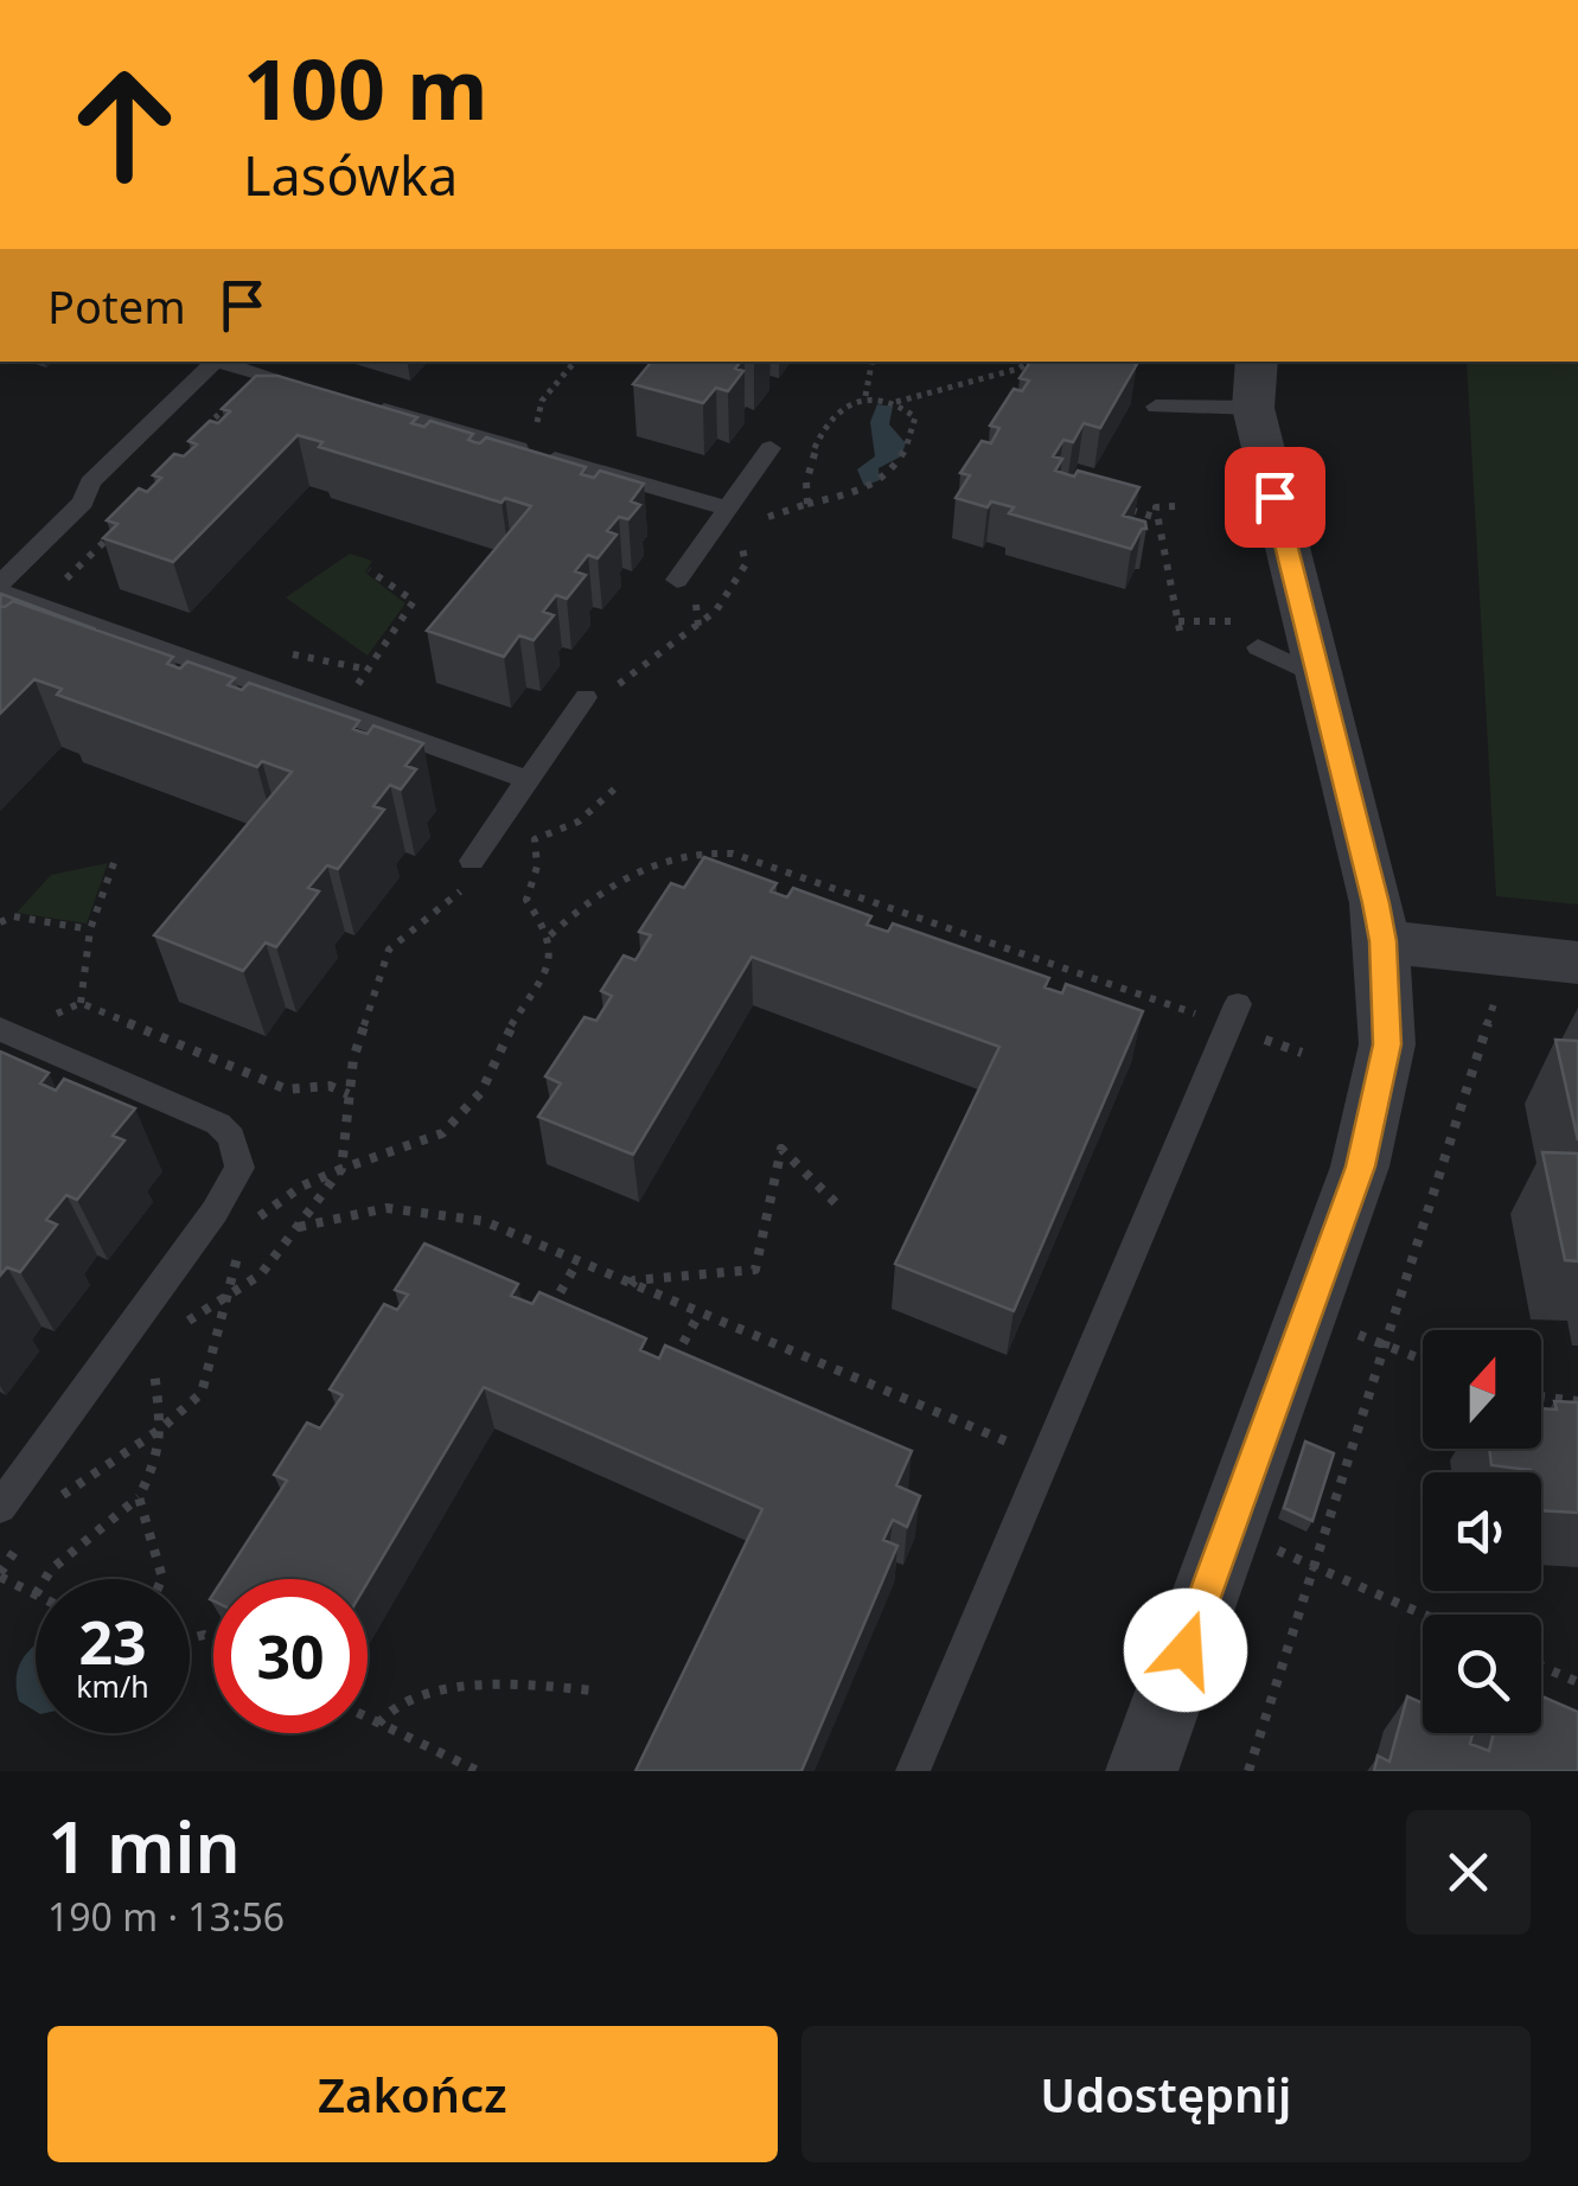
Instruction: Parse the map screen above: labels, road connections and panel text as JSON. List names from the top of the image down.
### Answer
{
  "north": "top",
  "page": {
    "turn": ["100 m", "Lasówka"],
    "then": "Potem",
    "speed": "23 km/h",
    "limit": "30",
    "heading": ["1 min", "190 m · 13:56"],
    "buttons": ["Zakończ", "Udostępnij"]
  }
}
